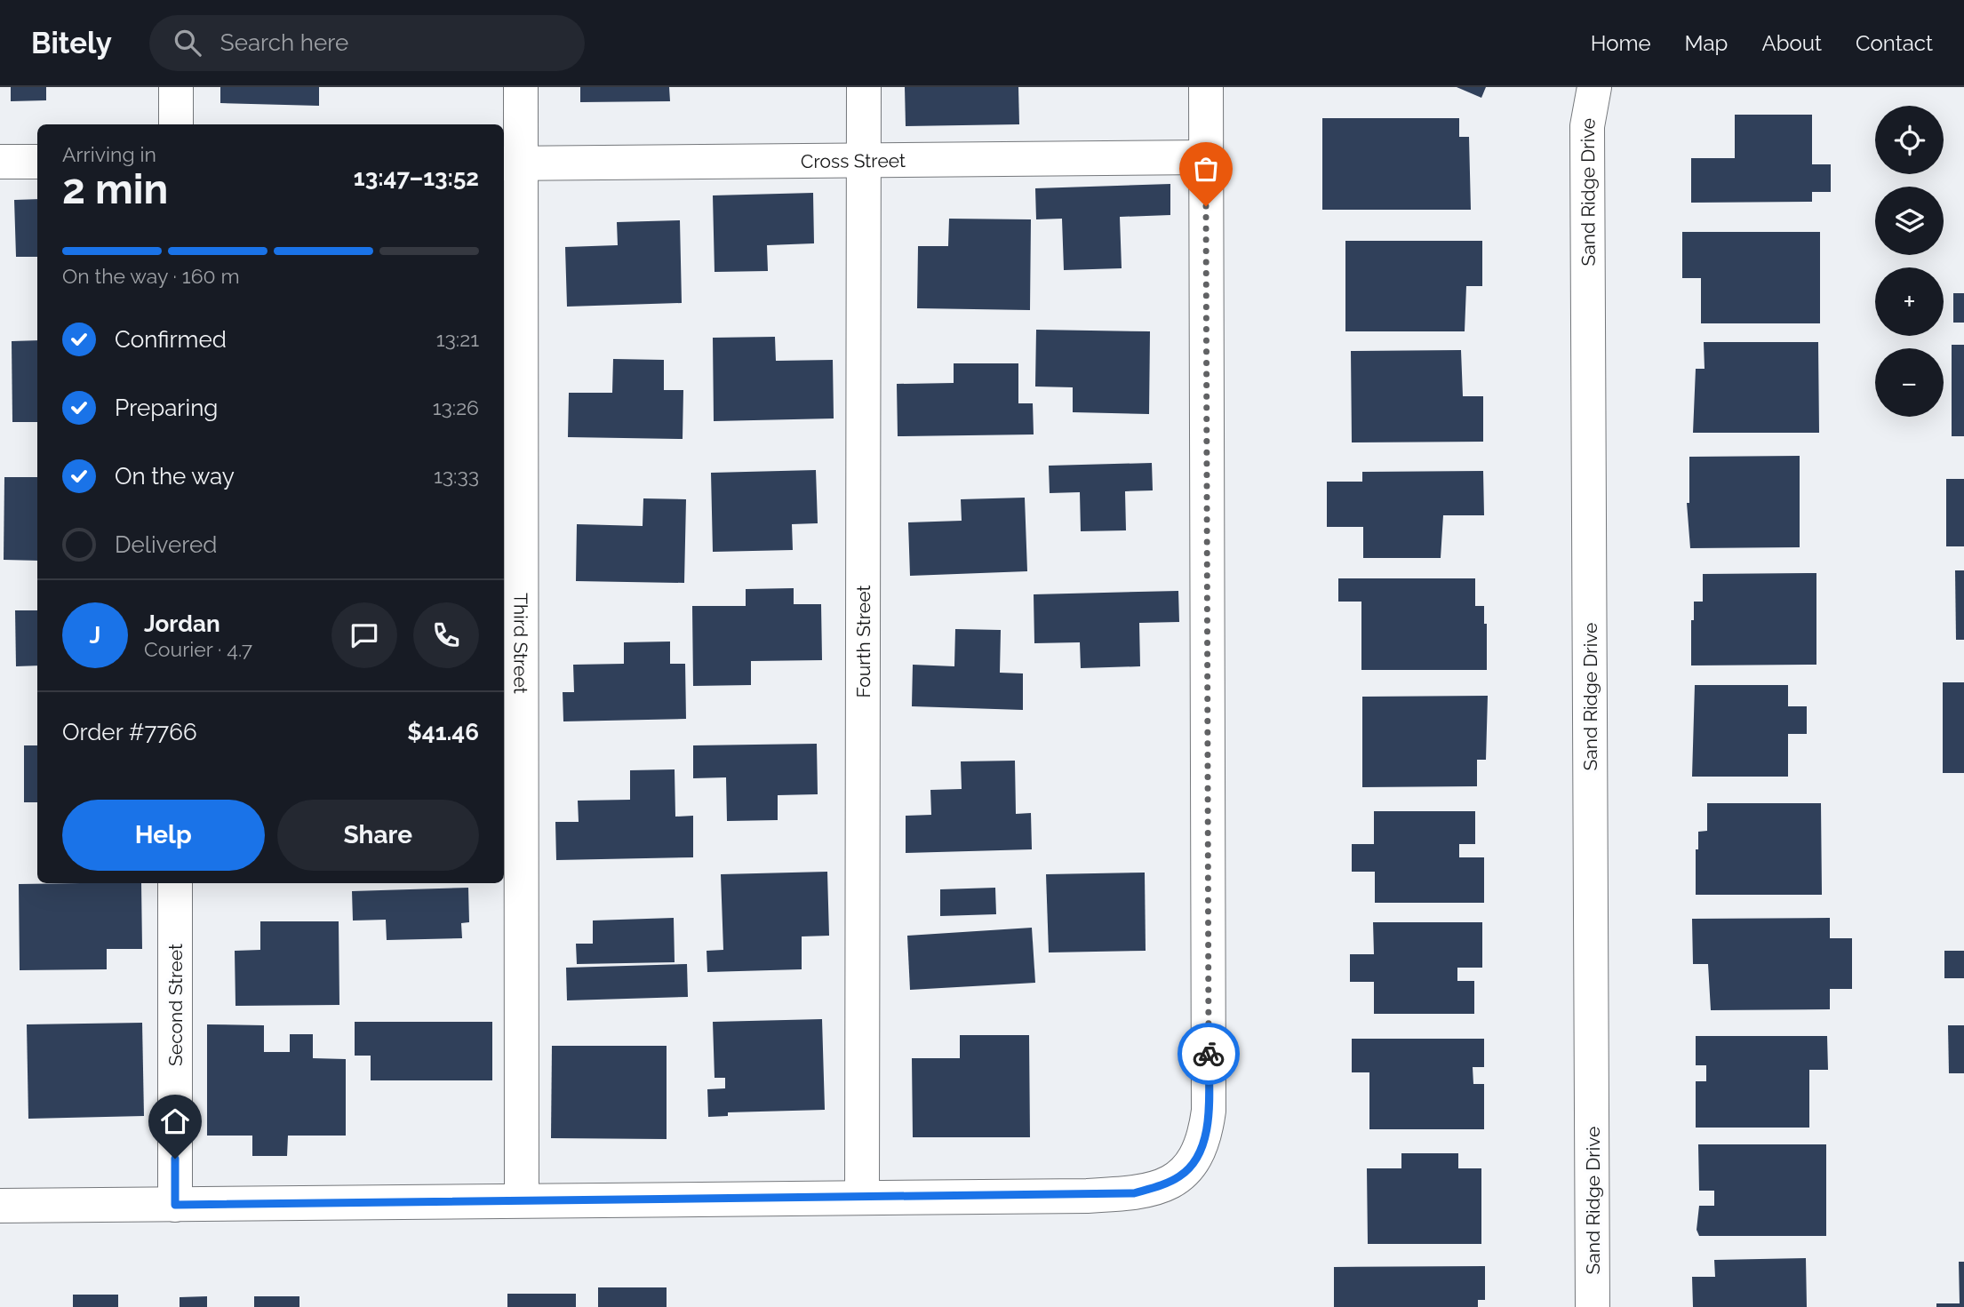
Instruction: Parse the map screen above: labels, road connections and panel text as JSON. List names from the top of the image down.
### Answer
{
  "streets": {
    "street": [
      "Cross Street",
      "Sand Ridge Drive",
      "Fourth Street",
      "Third Street",
      "Second Street"
    ]
  },
  "crossings": [
    ["Cross Street", "Fourth Street"],
    ["Cross Street", "Third Street"]
  ],
  "page": {
    "header": "Bitely",
    "search": "Search here",
    "nav": [
      "Home",
      "Map",
      "About",
      "Contact"
    ],
    "map_buttons": ["+", "−"],
    "heading": ["2 min", "Arriving in", "13:47–13:52"],
    "panel": [
      "Jordan",
      "Courier · 4.7",
      "Order #7766",
      "$41.46"
    ],
    "bar": "On the way · 160 m",
    "list": [
      ["Confirmed", "13:21"],
      ["Preparing", "13:26"],
      ["On the way", "13:33"],
      "Delivered"
    ],
    "round": "J",
    "buttons": ["Help", "Share"]
  }
}
